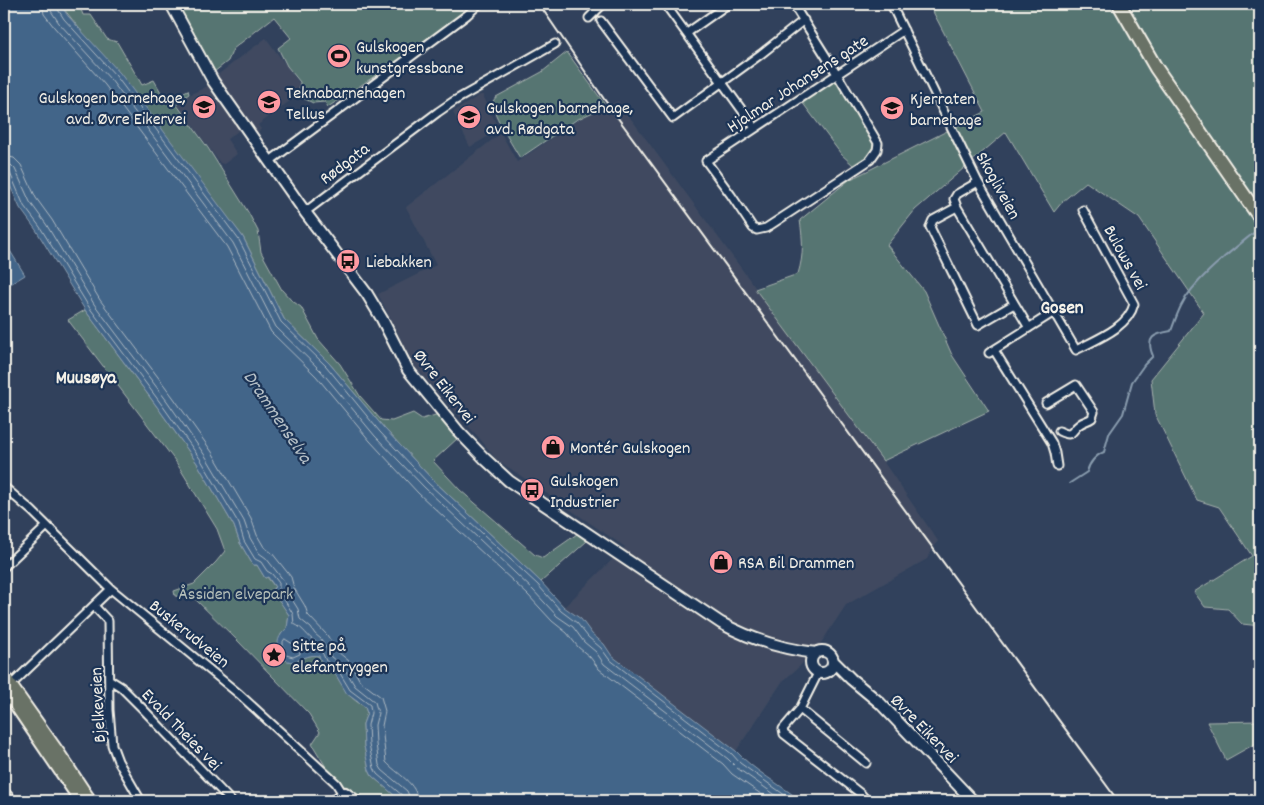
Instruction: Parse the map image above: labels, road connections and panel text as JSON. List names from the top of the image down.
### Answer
{
  "streets": {
    "main road": ["Øvre Eikervei", "Buskerudveien"],
    "street": [
      "Hjalmar Johansens gate",
      "Rødgata",
      "Skogliveien",
      "Bulows vei",
      "Bjelkeveien",
      "Evald Theies vei"
    ]
  },
  "crossings": [
    ["Hjalmar Johansens gate", "Skogliveien"],
    ["Rødgata", "Øvre Eikervei"],
    ["Skogliveien", "Bulows vei"],
    ["Bjelkeveien", "Evald Theies vei"]
  ],
  "districts": ["Gosen", "Muusøya"],
  "water": ["Drammenselva"],
  "parks": ["Åssiden elvepark"],
  "places": {
    "sports": ["Gulskogen kunstgressbane"],
    "school or university": [
      "Teknabarnehagen Tellus",
      "Gulskogen barnehage, avd. Øvre Eikervei",
      "Kjerraten barnehage",
      "Gulskogen barnehage, avd. Rødgata"
    ],
    "bus stop": ["Liebakken", "Gulskogen Industrier"],
    "shop": ["Montér Gulskogen", "RSA Bil Drammen"],
    "place": ["Sitte på elefantryggen"]
  }
}
